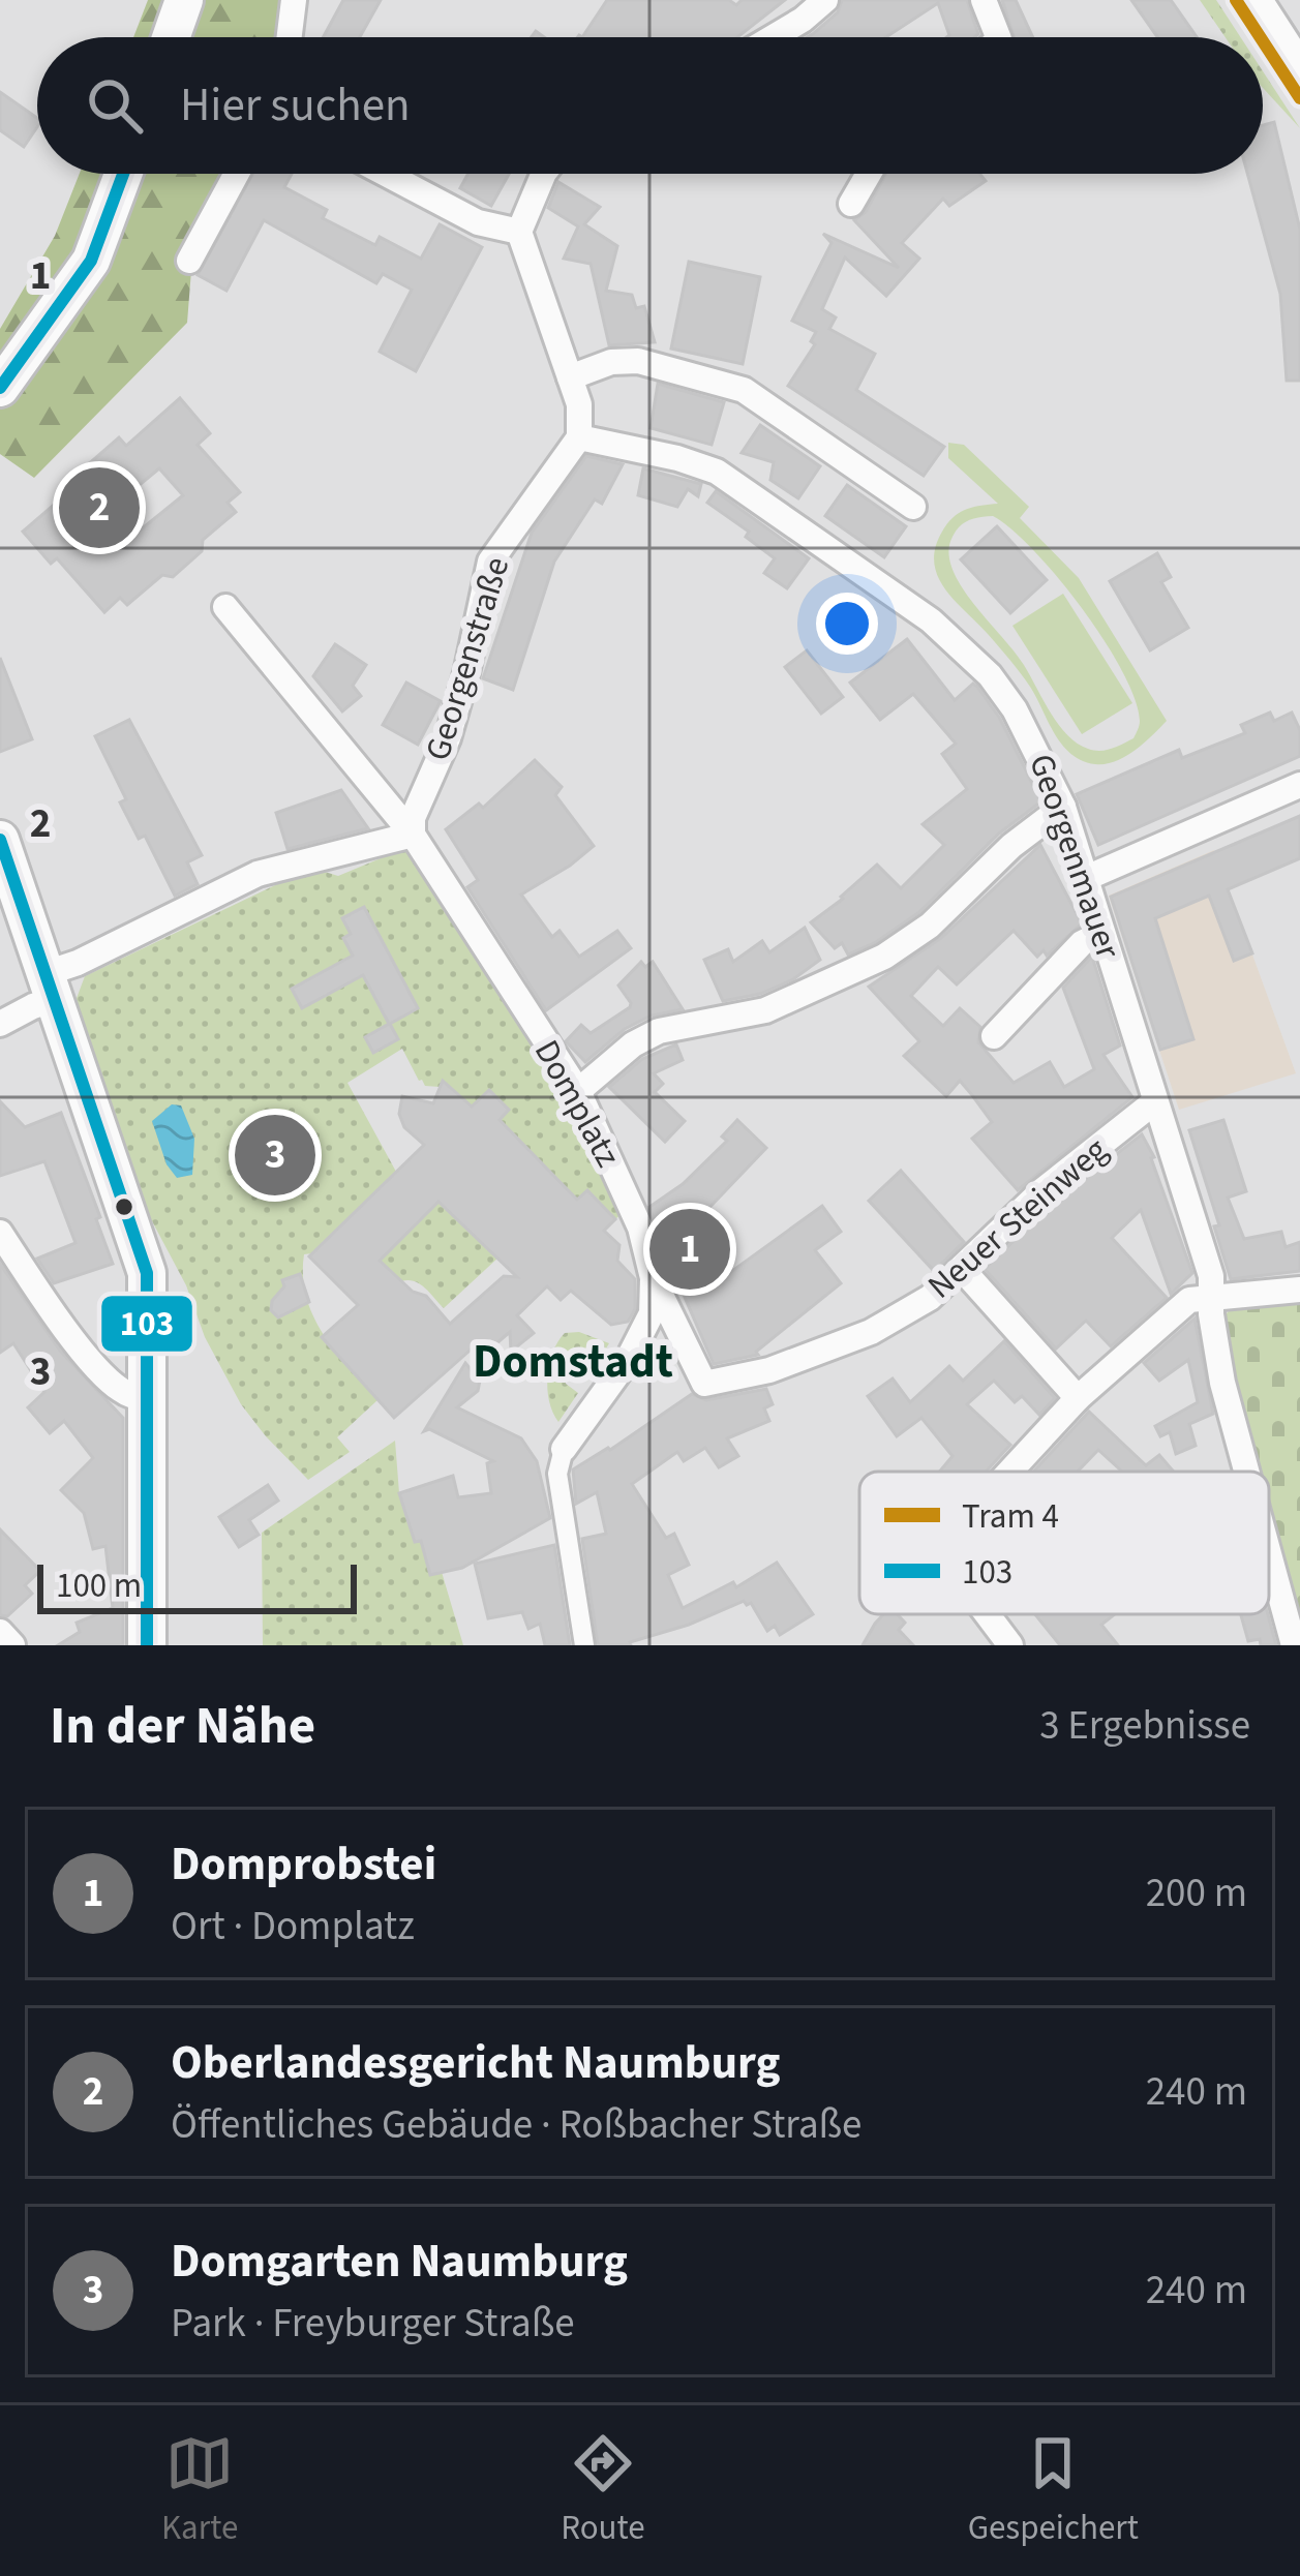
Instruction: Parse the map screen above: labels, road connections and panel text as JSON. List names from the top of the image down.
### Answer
{
  "streets": {
    "street": [
      "Georgenstraße",
      "Georgenmauer",
      "Domplatz",
      "Neuer Steinweg"
    ]
  },
  "crossings": [
    ["Georgenstraße", "Georgenmauer"],
    ["Georgenstraße", "Domplatz"],
    ["Georgenmauer", "Neuer Steinweg"],
    ["Domplatz", "Neuer Steinweg"]
  ],
  "districts": ["Domstadt"],
  "lines": ["tram line 4", "transit line 103"],
  "legend": ["Tram 4", "103"],
  "scale_bar": "100 m",
  "page": {
    "search": "Hier suchen",
    "pins": ["2", "3", "1"],
    "scale": "100 m",
    "heading": ["In der Nähe", "3 Ergebnisse"],
    "list": [
      {
        "mark": "1",
        "name": "Domprobstei",
        "note": "Ort · Domplatz",
        "value": "200 m"
      },
      {
        "mark": "2",
        "name": "Oberlandesgericht Naumburg",
        "note": "Öffentliches Gebäude · Roßbacher Straße",
        "value": "240 m"
      },
      {
        "mark": "3",
        "name": "Domgarten Naumburg",
        "note": "Park · Freyburger Straße",
        "value": "240 m"
      }
    ],
    "nav": ["Karte", "Route", "Gespeichert"]
  },
  "grid": {
    "rows": ["1", "2", "3"]
  }
}
